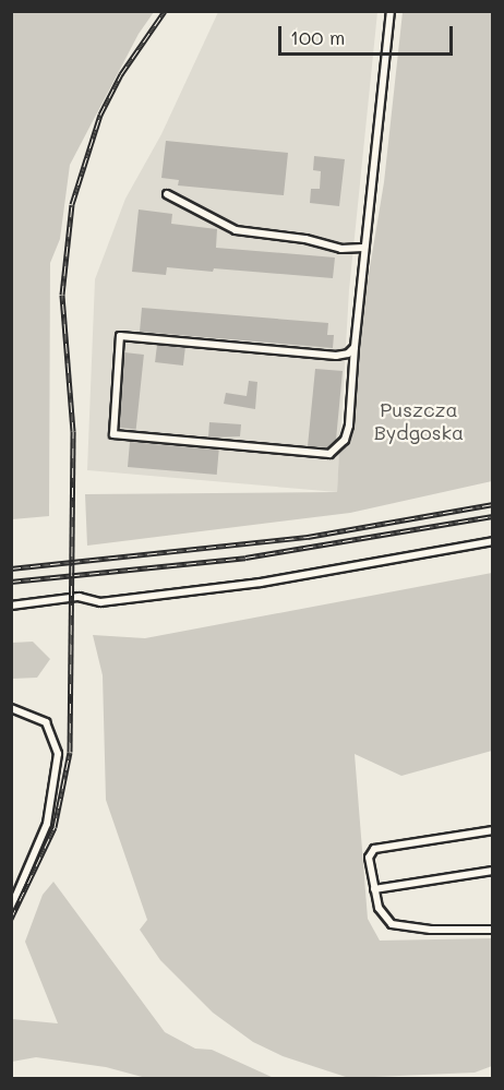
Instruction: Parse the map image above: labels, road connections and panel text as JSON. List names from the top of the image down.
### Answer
{
  "parks": ["Puszcza Bydgoska"],
  "scale_bar": "100 m"
}
